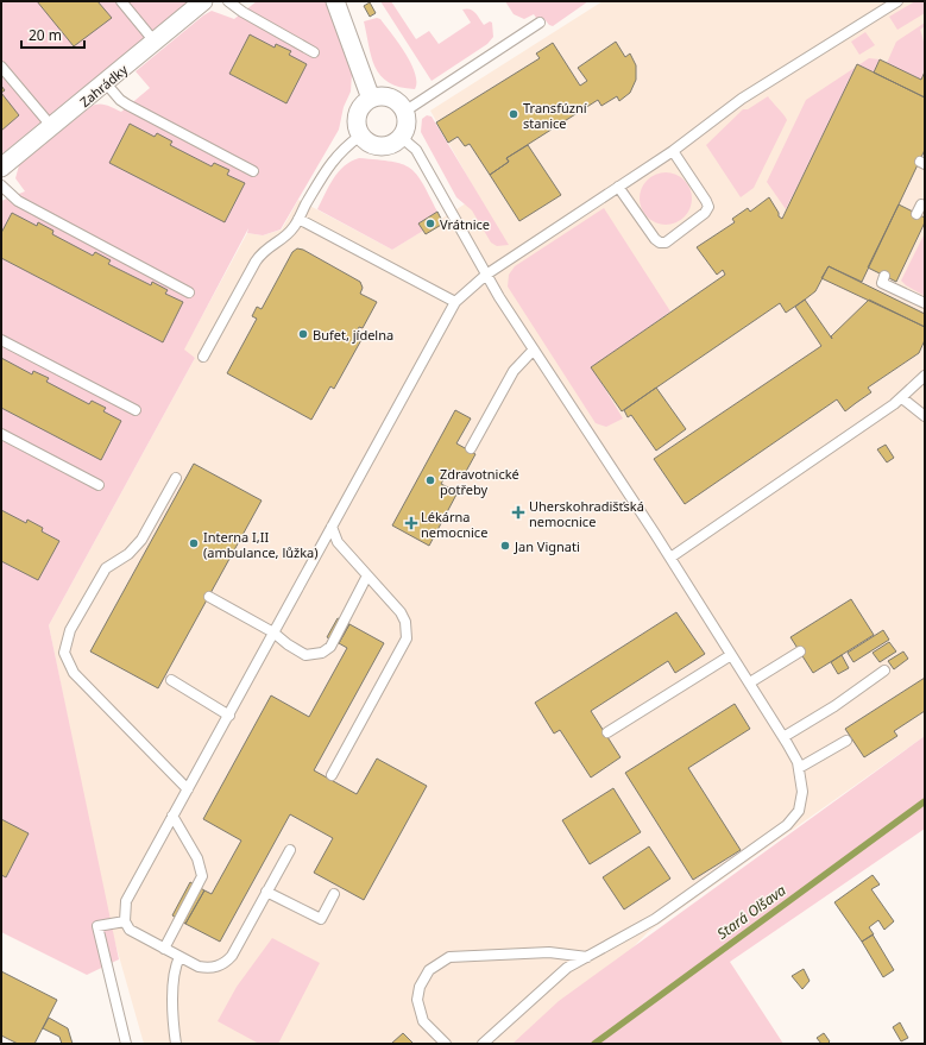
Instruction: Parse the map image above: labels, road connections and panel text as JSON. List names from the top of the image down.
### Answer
{
  "streets": {
    "street": ["Zahrádky"]
  },
  "water": ["Stará Olšava"],
  "places": {
    "other": [
      "Transfúzní stanice",
      "Vrátnice",
      "Bufet, jídelna",
      "Zdravotnické potřeby",
      "Interna I,II (ambulance, lůžka)",
      "Jan Vignati"
    ],
    "health": ["Uherskohradišťská nemocnice", "Lékárna nemocnice"]
  },
  "scale_bar": "20 m"
}
